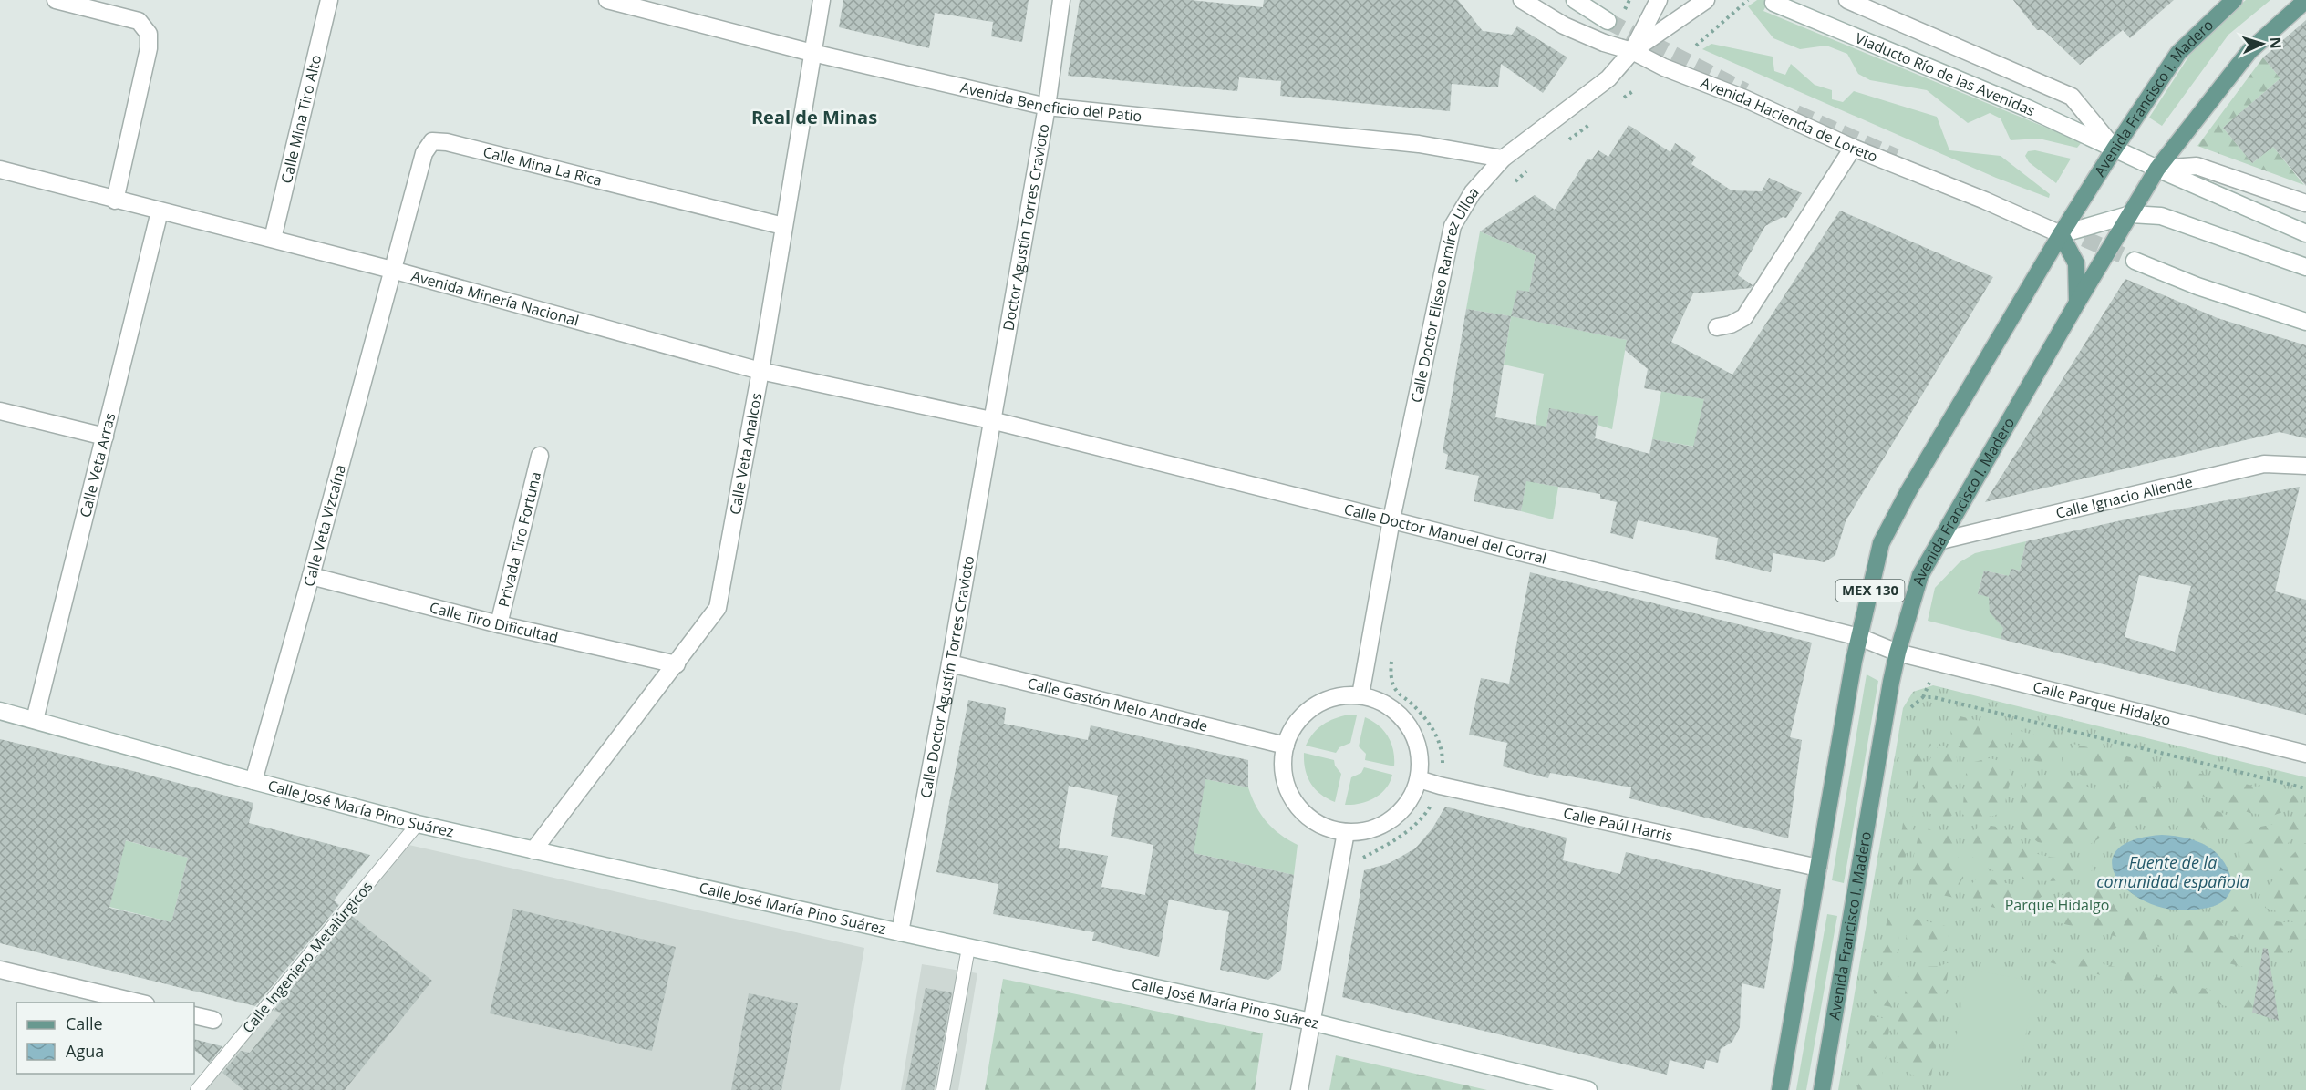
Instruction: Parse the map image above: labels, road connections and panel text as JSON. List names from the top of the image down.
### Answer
{
  "streets": {
    "main road": ["Avenida Francisco I. Madero", "MEX 130"],
    "street": [
      "Viaducto Río de las Avenidas",
      "Avenida Beneficio del Patio",
      "Calle Mina Tiro Alto",
      "Avenida Hacienda de Loreto",
      "Calle Mina La Rica",
      "Doctor Agustín Torres Cravioto",
      "Calle Doctor Elíseo Ramírez Ulloa",
      "Avenida Minería Nacional",
      "Calle Veta Analcos",
      "Calle Veta Arras",
      "Calle Ignacio Allende",
      "Calle Veta Vizcaína",
      "Calle Doctor Manuel del Corral",
      "Privada Tiro Fortuna",
      "Calle Tiro Dificultad",
      "Calle Doctor Agustín Torres Cravioto",
      "Calle Parque Hidalgo",
      "Calle Gastón Melo Andrade",
      "Calle José María Pino Suárez",
      "Calle Paúl Harris"
    ],
    "lane": ["Calle Ingeniero Metalúrgicos"]
  },
  "crossings": [
    ["Viaducto Río de las Avenidas", "Avenida Francisco I. Madero"],
    ["Avenida Francisco I. Madero", "Avenida Hacienda de Loreto"],
    ["Avenida Francisco I. Madero", "Calle Ignacio Allende"],
    ["Avenida Francisco I. Madero", "Calle Doctor Manuel del Corral"],
    ["Avenida Francisco I. Madero", "Calle Parque Hidalgo"],
    ["Avenida Francisco I. Madero", "Calle Paúl Harris"],
    ["Avenida Beneficio del Patio", "Doctor Agustín Torres Cravioto"],
    ["Avenida Beneficio del Patio", "Calle Doctor Elíseo Ramírez Ulloa"],
    ["Avenida Beneficio del Patio", "Calle Veta Analcos"],
    ["Calle Mina Tiro Alto", "Avenida Minería Nacional"],
    ["Avenida Hacienda de Loreto", "Calle Doctor Elíseo Ramírez Ulloa"],
    ["Calle Mina La Rica", "Avenida Minería Nacional"],
    ["Calle Mina La Rica", "Calle Veta Analcos"],
    ["Calle Mina La Rica", "Calle Veta Vizcaína"],
    ["Doctor Agustín Torres Cravioto", "Avenida Minería Nacional"],
    ["Doctor Agustín Torres Cravioto", "Calle Doctor Manuel del Corral"],
    ["Doctor Agustín Torres Cravioto", "Calle Doctor Agustín Torres Cravioto"],
    ["Calle Doctor Elíseo Ramírez Ulloa", "Calle Doctor Manuel del Corral"],
    ["Calle Doctor Elíseo Ramírez Ulloa", "Calle Gastón Melo Andrade"],
    ["Calle Doctor Elíseo Ramírez Ulloa", "Calle Paúl Harris"],
    ["Avenida Minería Nacional", "Calle Veta Analcos"],
    ["Avenida Minería Nacional", "Calle Veta Arras"],
    ["Avenida Minería Nacional", "Calle Veta Vizcaína"],
    ["Avenida Minería Nacional", "Calle Doctor Manuel del Corral"],
    ["Avenida Minería Nacional", "Calle Doctor Agustín Torres Cravioto"],
    ["Calle Veta Analcos", "Calle Tiro Dificultad"],
    ["Calle Veta Analcos", "Calle José María Pino Suárez"],
    ["Calle Veta Arras", "Calle José María Pino Suárez"],
    ["Calle Veta Vizcaína", "Calle Tiro Dificultad"],
    ["Calle Veta Vizcaína", "Calle José María Pino Suárez"],
    ["Calle Doctor Manuel del Corral", "Calle Doctor Agustín Torres Cravioto"],
    ["Calle Doctor Manuel del Corral", "Calle Parque Hidalgo"],
    ["Privada Tiro Fortuna", "Calle Tiro Dificultad"],
    ["Calle Doctor Agustín Torres Cravioto", "Calle Gastón Melo Andrade"],
    ["Calle Doctor Agustín Torres Cravioto", "Calle José María Pino Suárez"],
    ["Calle Gastón Melo Andrade", "Calle Paúl Harris"],
    ["Calle José María Pino Suárez", "Calle Ingeniero Metalúrgicos"]
  ],
  "districts": ["Real de Minas"],
  "water": ["Fuente de la comunidad española"],
  "parks": ["Parque Hidalgo"],
  "legend": ["Calle", "Agua"],
  "north": "right"
}
